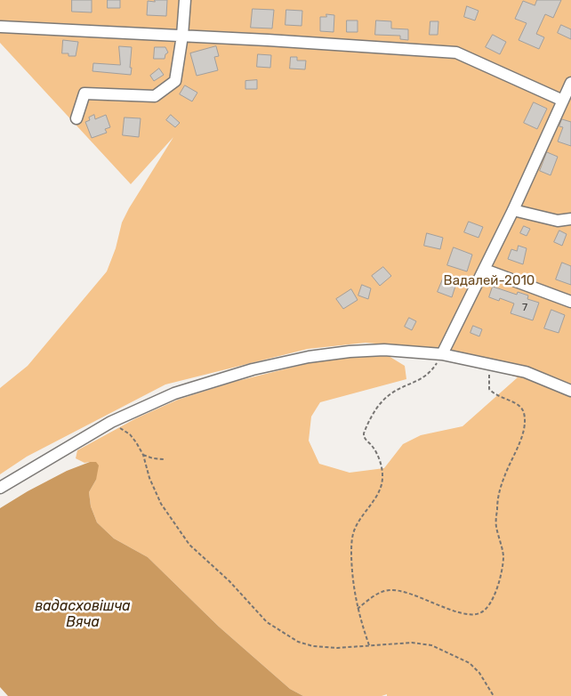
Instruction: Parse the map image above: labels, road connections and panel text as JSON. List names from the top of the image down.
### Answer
{
  "water": ["вадасховішча Вяча"],
  "parks": ["Вадалей-2010"],
  "house_numbers": ["7"]
}
